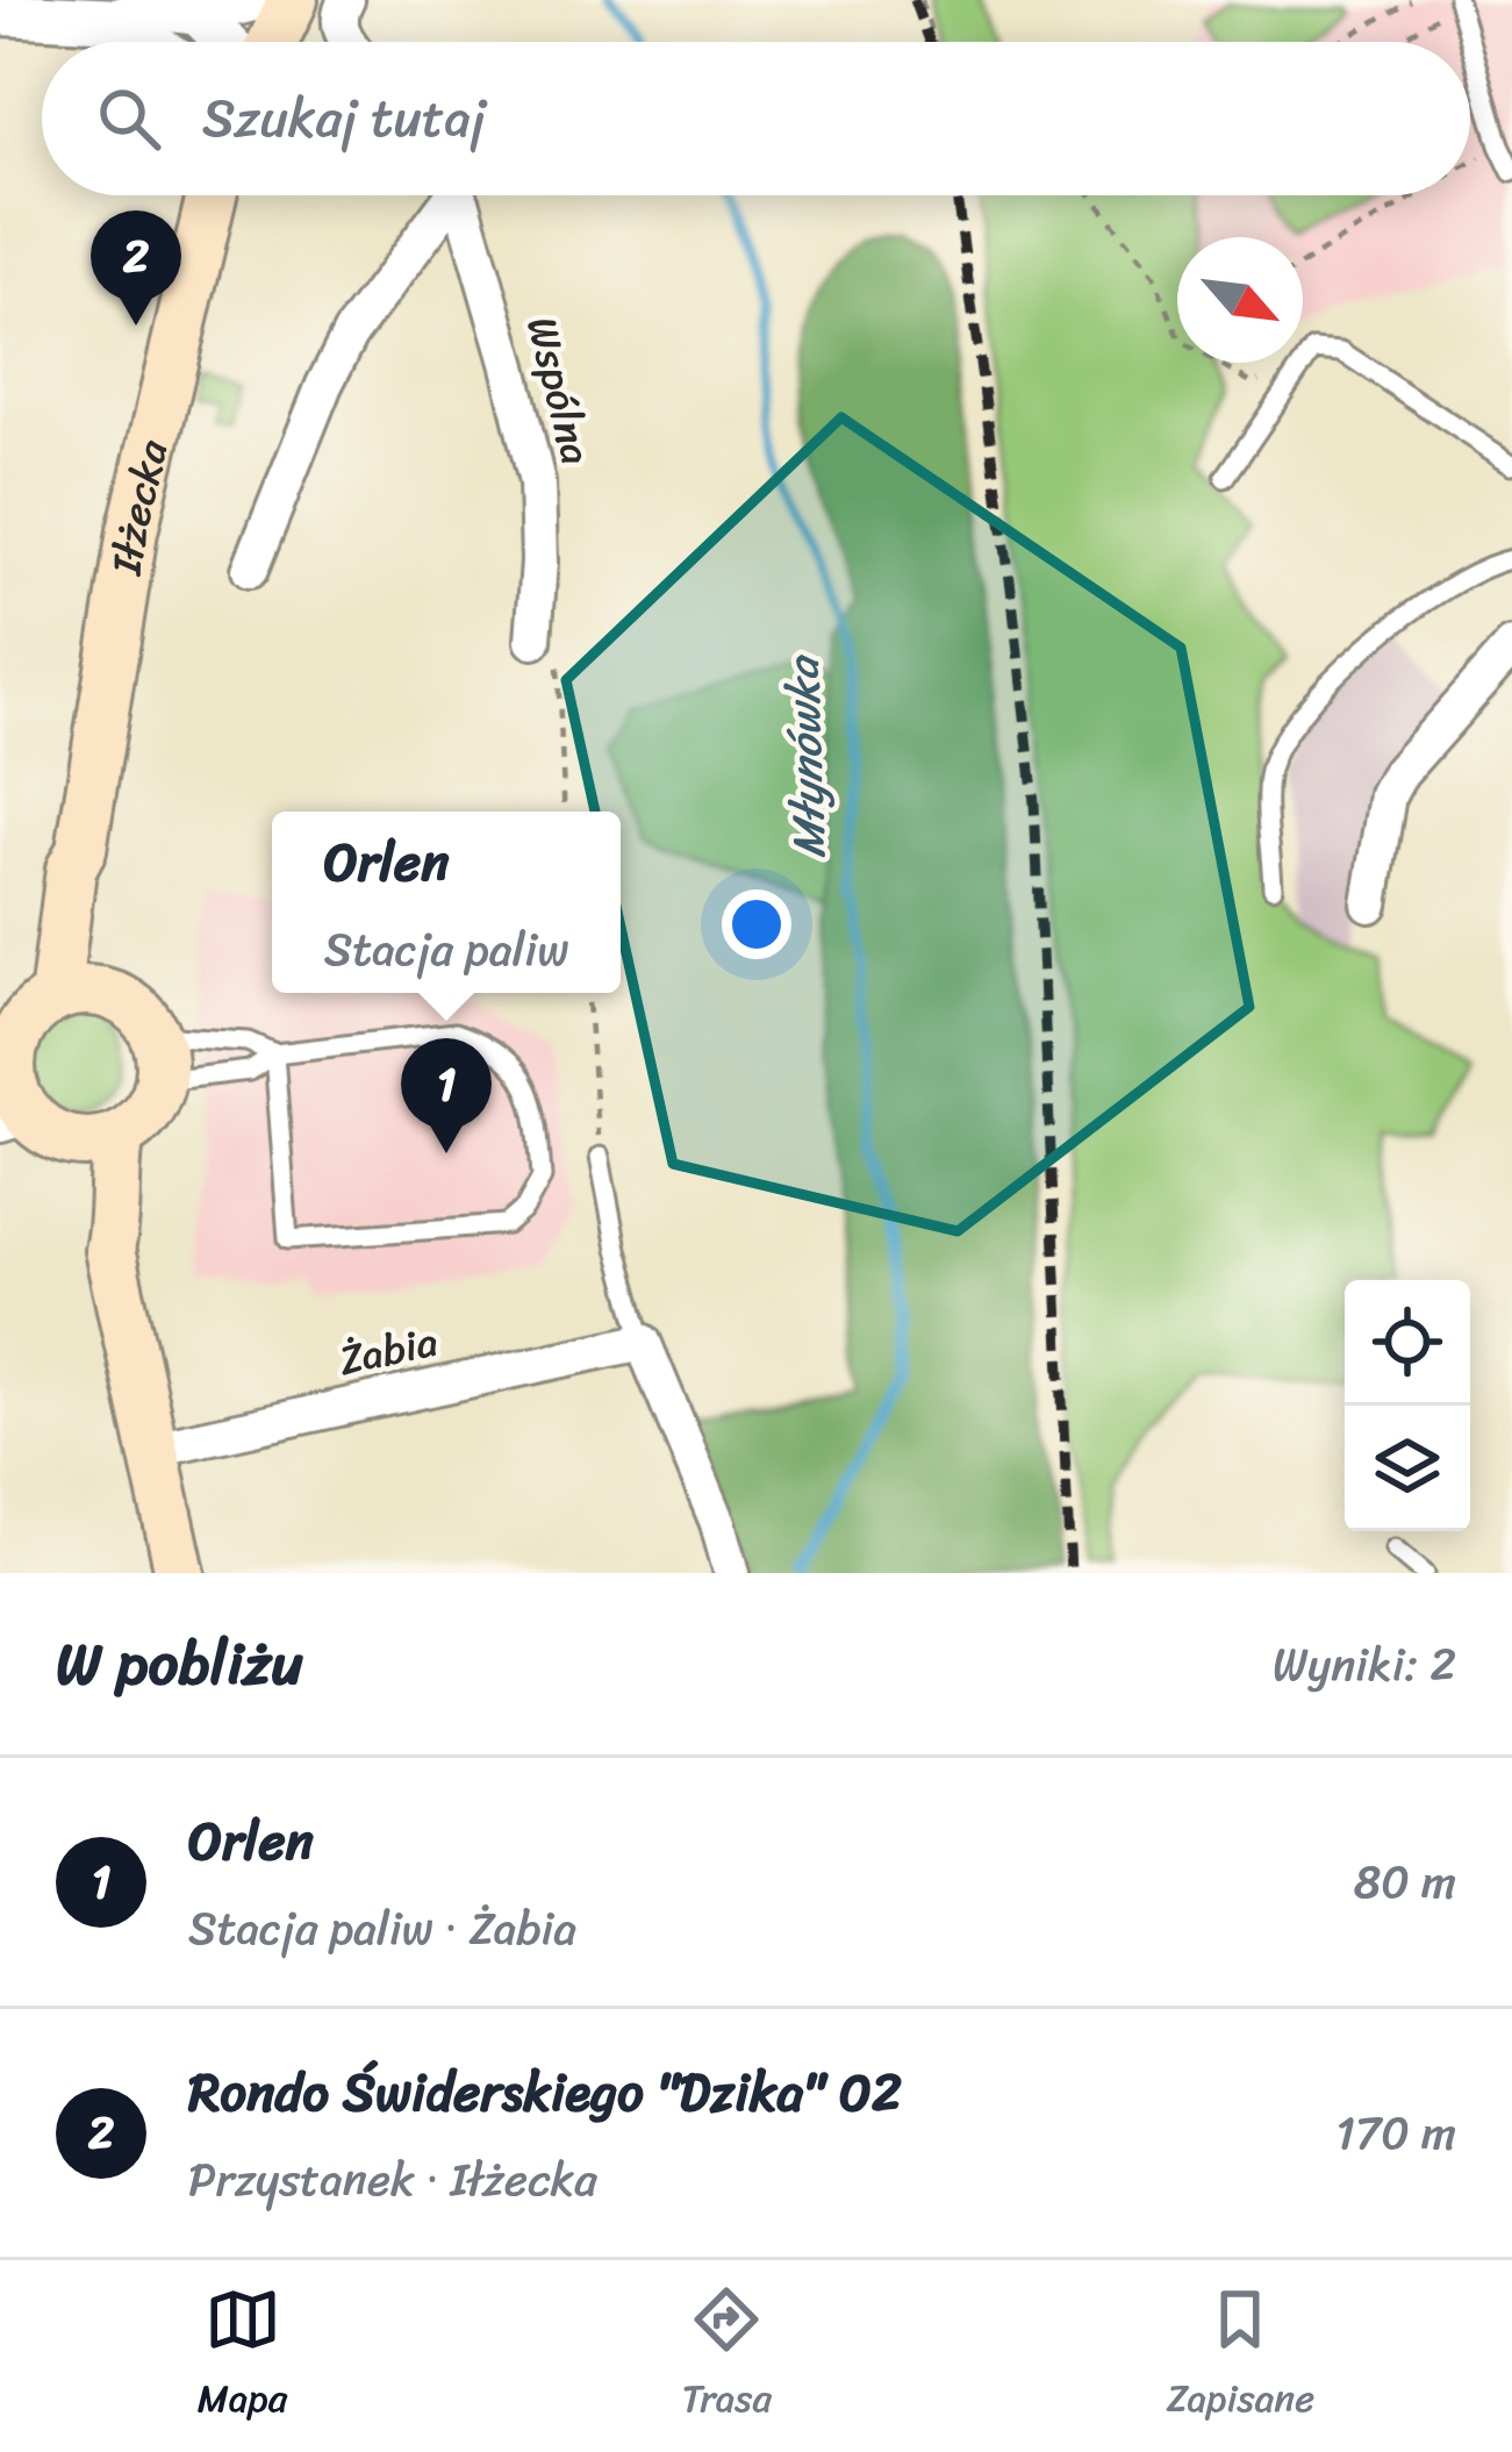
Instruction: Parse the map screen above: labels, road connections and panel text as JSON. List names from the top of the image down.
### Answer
{
  "streets": {
    "main road": ["Iłżecka"],
    "street": ["Wspólna", "Żabia"]
  },
  "water": ["Młynówka"],
  "north": "bottom right",
  "page": {
    "search": "Szukaj tutaj",
    "pins": ["2", "1"],
    "popup": ["Orlen", "Stacja paliw"],
    "heading": ["W pobliżu", "Wyniki: 2"],
    "list": [
      {
        "mark": "1",
        "name": "Orlen",
        "note": "Stacja paliw · Żabia",
        "value": "80 m"
      },
      {
        "mark": "2",
        "name": "Rondo Świderskiego \"Dzika\" 02",
        "note": "Przystanek · Iłżecka",
        "value": "170 m"
      }
    ],
    "nav": ["Mapa", "Trasa", "Zapisane"]
  }
}
